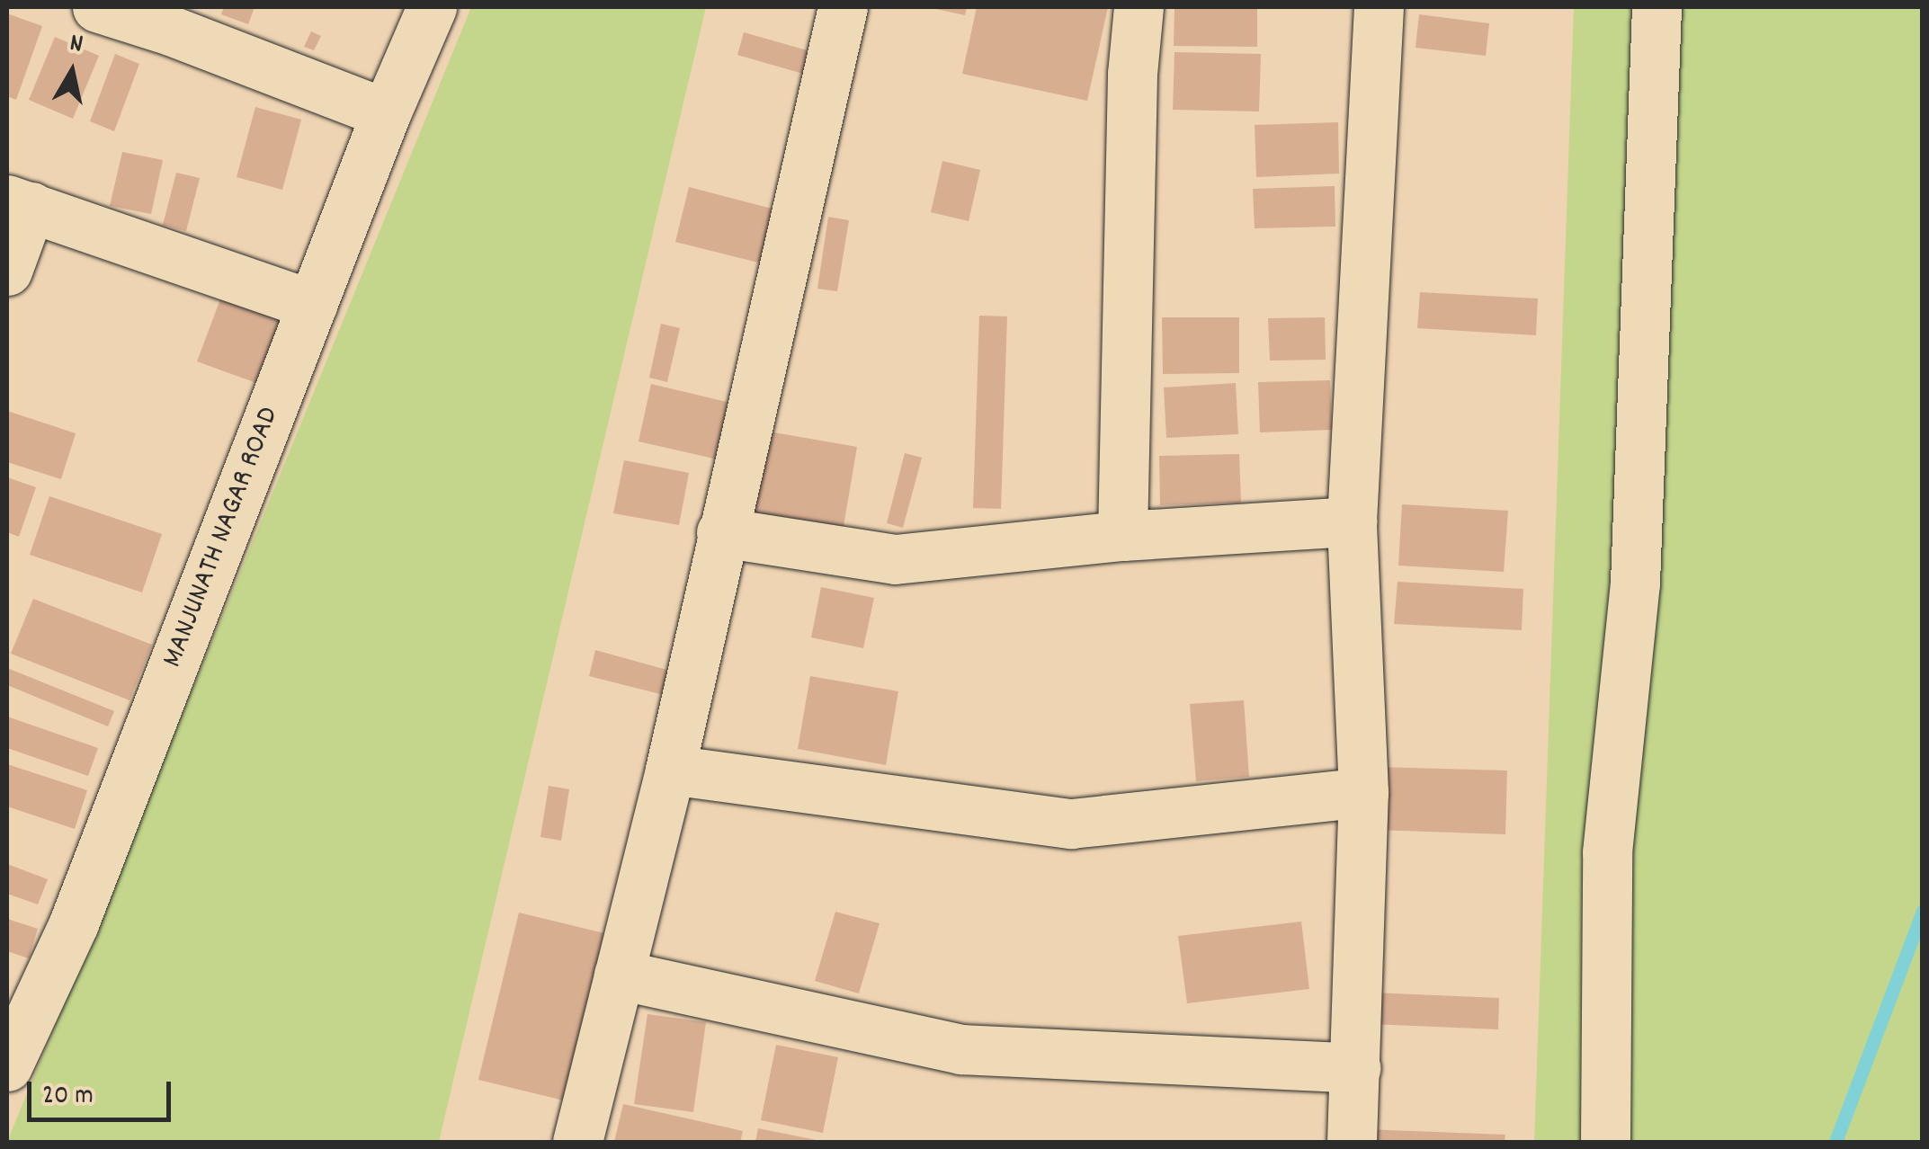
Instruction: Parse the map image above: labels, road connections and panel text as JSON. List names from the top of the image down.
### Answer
{
  "streets": {
    "street": ["MANJUNATH NAGAR ROAD"]
  },
  "scale_bar": "20 m",
  "north": "top"
}
